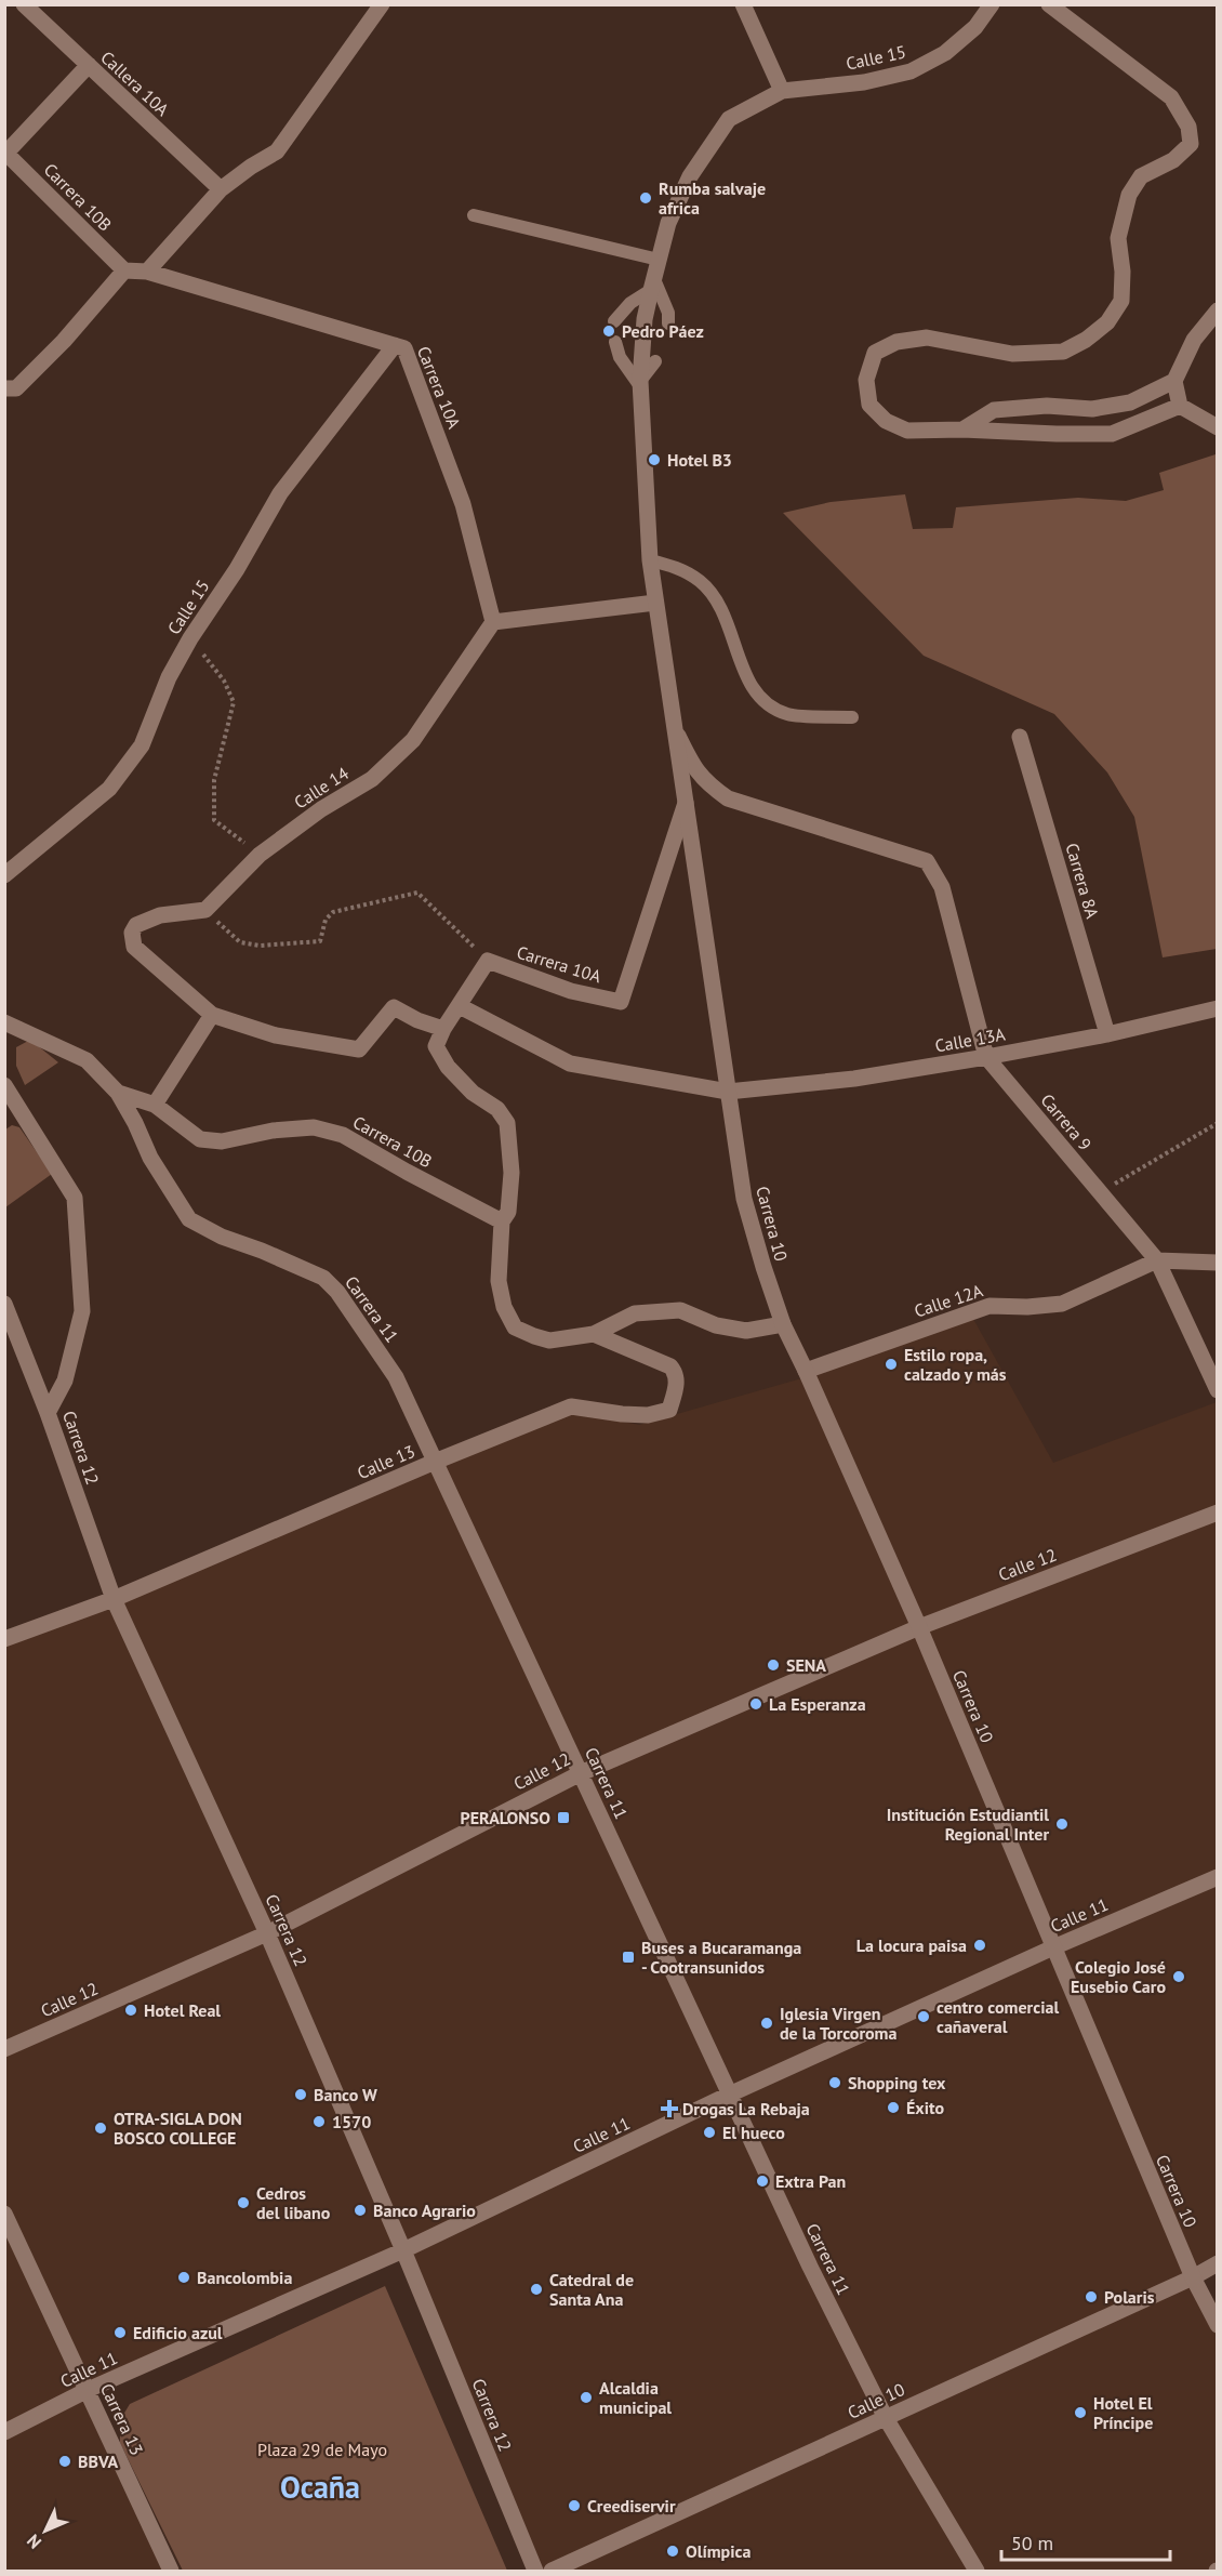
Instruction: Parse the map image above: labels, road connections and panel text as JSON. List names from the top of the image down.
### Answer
{
  "streets": {
    "street": [
      "Calle 15",
      "Callera 10A",
      "Carrera 10B",
      "Carrera 10A",
      "Calle 14",
      "Carrera 8A",
      "Calle 13A",
      "Carrera 9",
      "Carrera 10",
      "Calle 12A",
      "Carrera 11",
      "Carrera 12",
      "Calle 13",
      "Calle 12",
      "Calle 11",
      "Calle 10",
      "Carrera 13"
    ]
  },
  "crossings": [
    ["Calle 15", "Carrera 10A"],
    ["Calle 15", "Carrera 10"],
    ["Carrera 10B", "Carrera 10A"],
    ["Carrera 10B", "Carrera 11"],
    ["Carrera 10A", "Calle 14"],
    ["Carrera 10A", "Carrera 10"],
    ["Carrera 8A", "Calle 13A"],
    ["Calle 13A", "Carrera 9"],
    ["Calle 13A", "Carrera 10"],
    ["Carrera 9", "Carrera 10"],
    ["Carrera 9", "Calle 12A"],
    ["Carrera 10", "Calle 12A"],
    ["Carrera 10", "Calle 12"],
    ["Carrera 10", "Calle 11"],
    ["Carrera 10", "Calle 10"],
    ["Carrera 11", "Calle 13"],
    ["Carrera 11", "Calle 12"],
    ["Carrera 11", "Calle 11"],
    ["Carrera 11", "Calle 10"],
    ["Carrera 12", "Calle 13"],
    ["Carrera 12", "Calle 12"],
    ["Carrera 12", "Calle 11"],
    ["Calle 11", "Carrera 13"]
  ],
  "districts": ["Ocaña"],
  "parks": ["Plaza 29 de Mayo"],
  "places": {
    "other": [
      "Rumba salvaje africa",
      "Pedro Páez",
      "Hotel B3",
      "Estilo ropa, calzado y más",
      "SENA",
      "La Esperanza",
      "Institución Estudiantil Regional Inter",
      "La locura paisa",
      "Colegio José Eusebio Caro",
      "Hotel Real",
      "centro comercial cañaveral",
      "Iglesia Virgen de la Torcoroma",
      "Shopping tex",
      "Banco W",
      "Éxito",
      "1570",
      "OTRA-SIGLA DON BOSCO COLLEGE",
      "El hueco",
      "Extra Pan",
      "Cedros del libano",
      "Banco Agrario",
      "Bancolombia",
      "Catedral de Santa Ana",
      "Polaris",
      "Edificio azul",
      "Alcaldia municipal",
      "Hotel El Príncipe",
      "BBVA",
      "Creediservir",
      "Olímpica"
    ],
    "transit": ["PERALONSO", "Buses a Bucaramanga - Cootransunidos"],
    "health": ["Drogas La Rebaja"]
  },
  "scale_bar": "50 m",
  "north": "bottom left"
}
